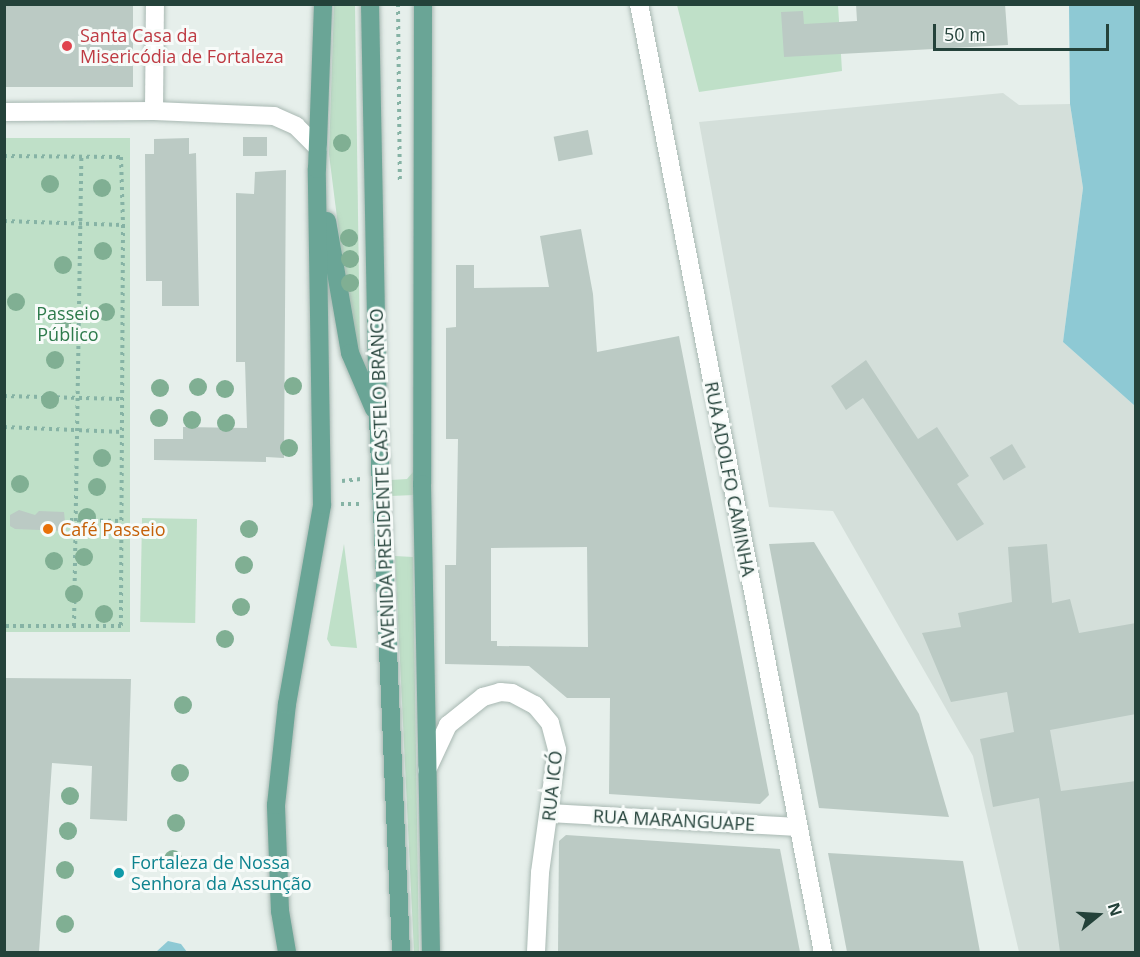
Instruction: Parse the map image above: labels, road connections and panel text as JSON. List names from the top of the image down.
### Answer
{
  "streets": {
    "main road": ["AVENIDA PRESIDENTE CASTELO BRANCO"],
    "street": ["RUA ADOLFO CAMINHA", "RUA ICÓ", "RUA MARANGUAPE"]
  },
  "crossings": [
    ["AVENIDA PRESIDENTE CASTELO BRANCO", "RUA ICÓ"],
    ["RUA ADOLFO CAMINHA", "RUA MARANGUAPE"],
    ["RUA ICÓ", "RUA MARANGUAPE"]
  ],
  "parks": ["Passeio Público"],
  "places": ["Santa Casa da Misericódia de Fortaleza", "Café Passeio", "Fortaleza de Nossa Senhora da Assunção"],
  "scale_bar": "50 m",
  "north": "right"
}
